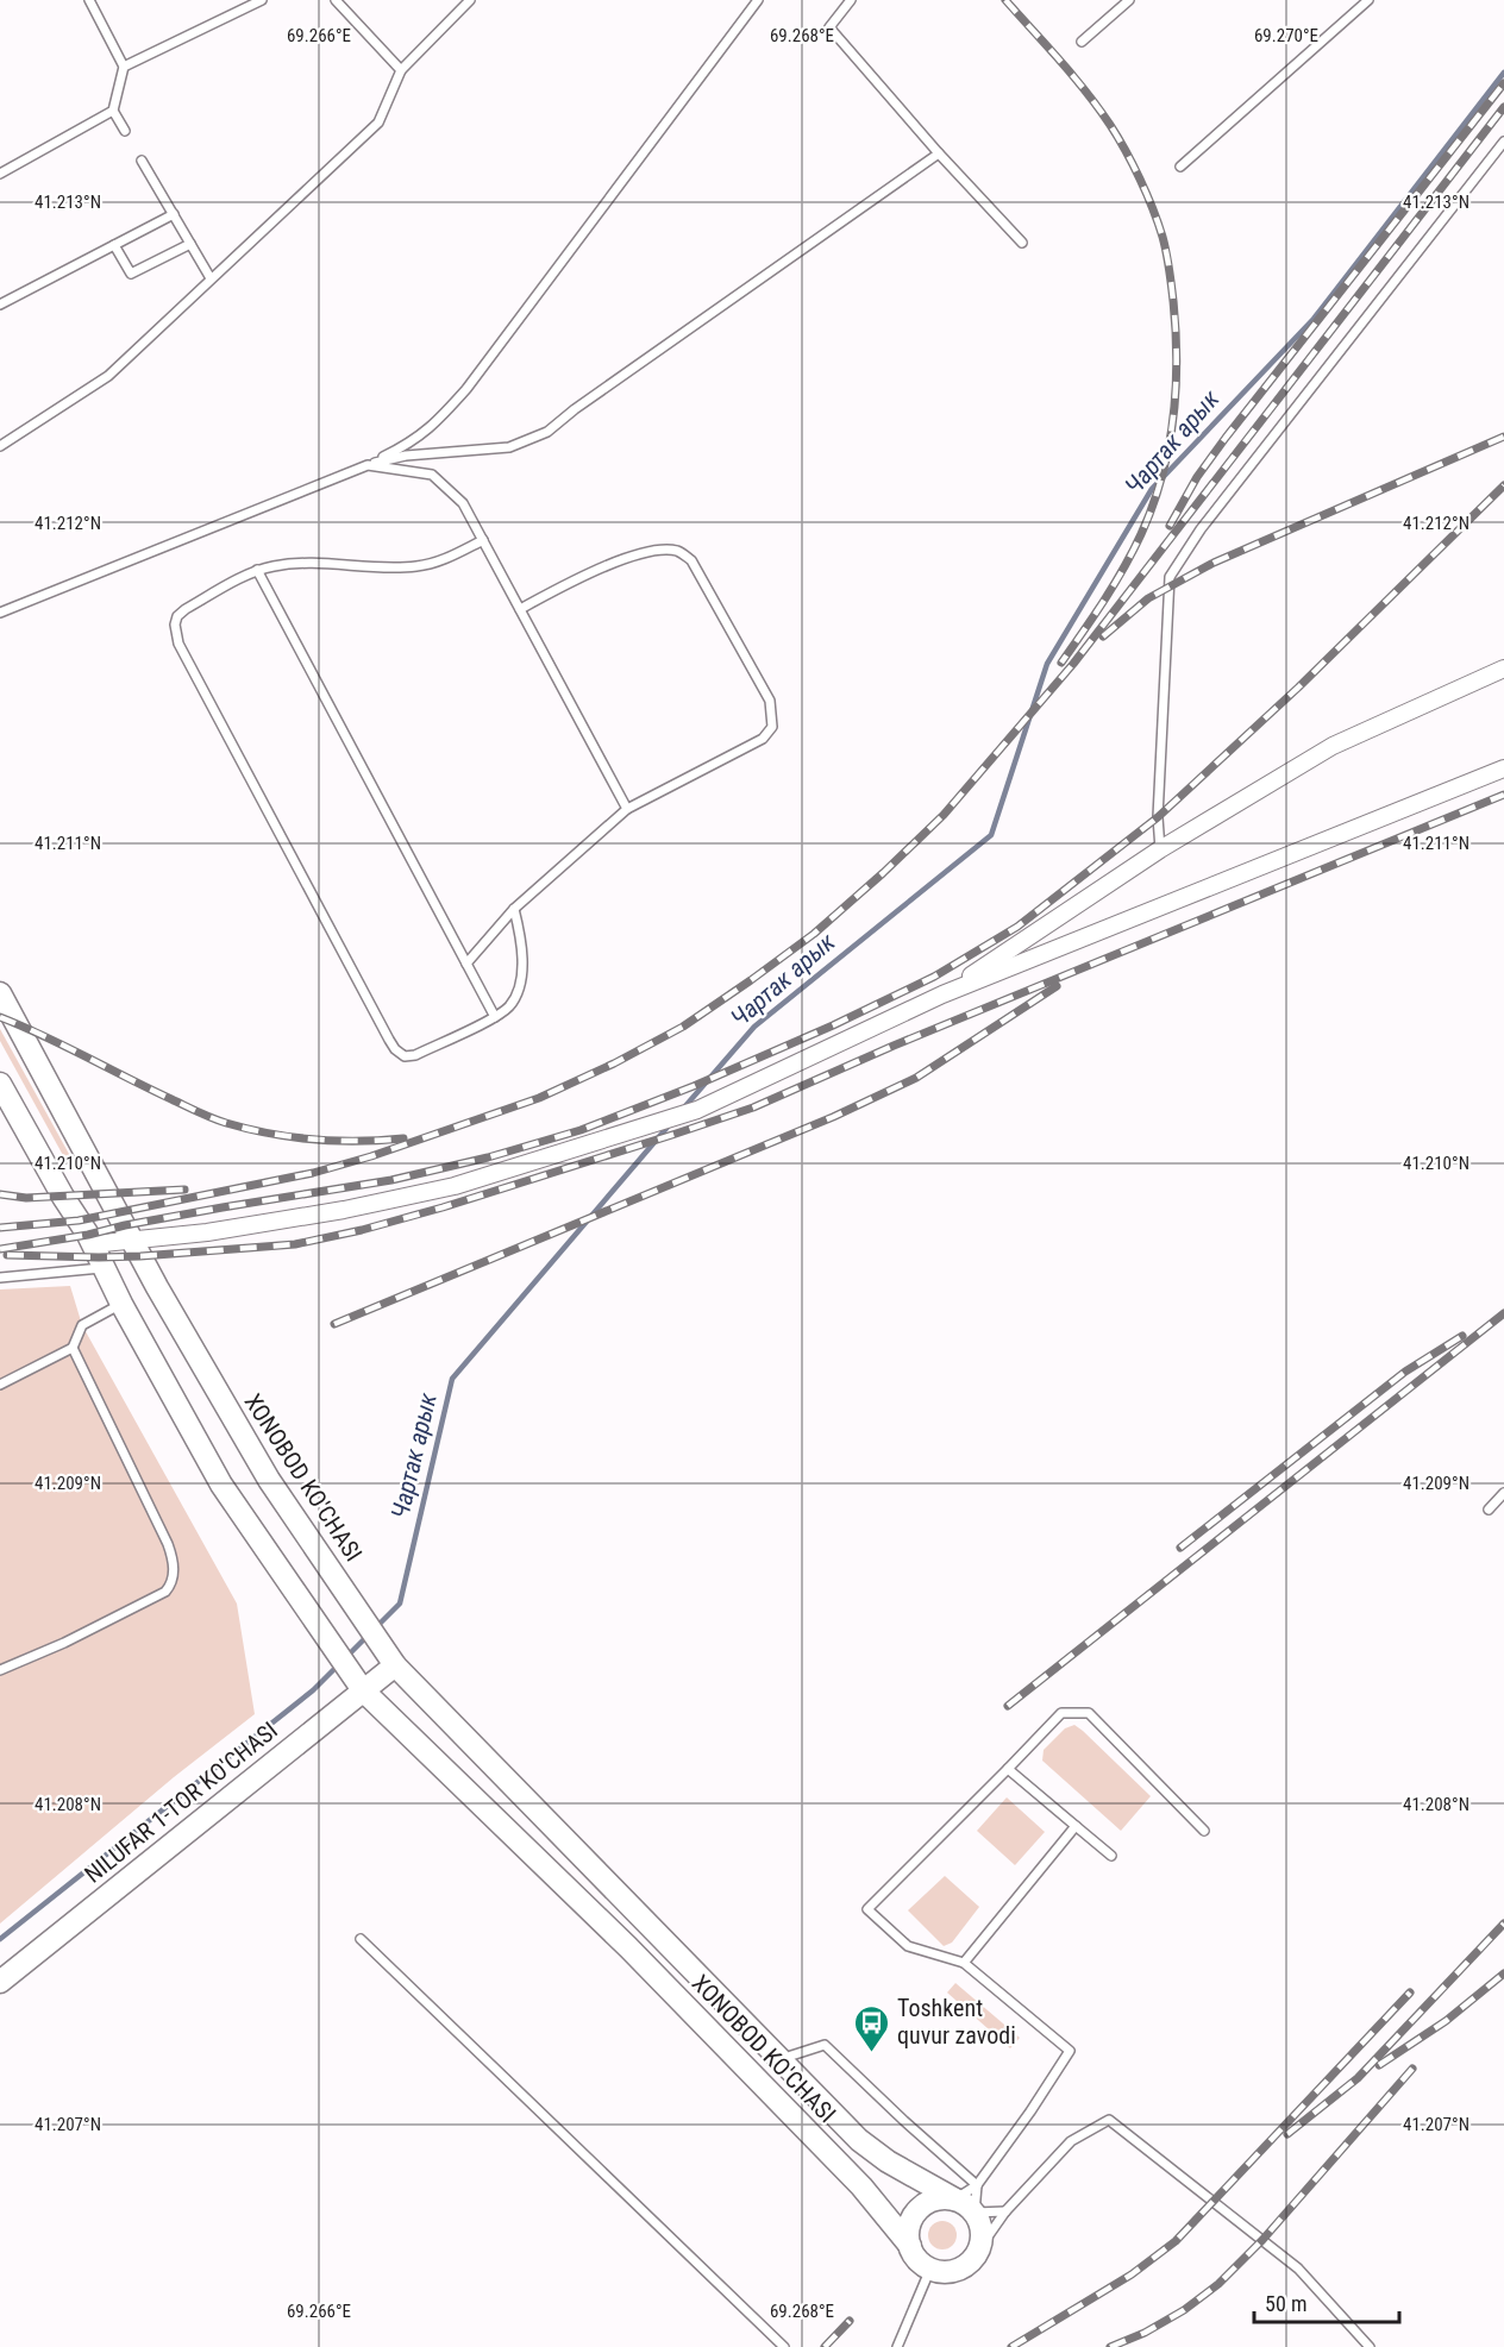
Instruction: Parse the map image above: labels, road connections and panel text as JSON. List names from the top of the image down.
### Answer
{
  "streets": {
    "street": ["XONOBOD KO'CHASI", "NILUFAR 1-TOR KO'CHASI"]
  },
  "crossings": [
    ["XONOBOD KO'CHASI", "NILUFAR 1-TOR KO'CHASI"]
  ],
  "water": ["Чартак арык"],
  "places": {
    "bus stop": ["Toshkent quvur zavodi"]
  },
  "scale_bar": "50 m",
  "coordinates": [
    "69.266°E",
    "69.268°E",
    "69.270°E",
    "41.213°N",
    "41.212°N",
    "41.211°N",
    "41.210°N",
    "41.209°N",
    "41.208°N",
    "41.207°N"
  ]
}
